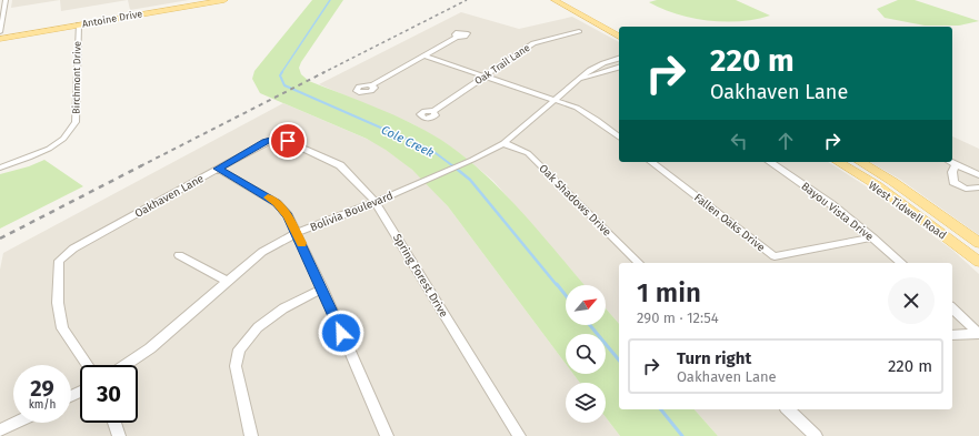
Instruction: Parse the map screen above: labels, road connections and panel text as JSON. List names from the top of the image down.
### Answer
{
  "streets": {
    "main road": ["Antoine Drive", "West Tidwell Road"],
    "street": [
      "Oak Trail Lane",
      "Birchmont Drive",
      "Oakhaven Lane",
      "Oak Shadows Drive",
      "Bolivia Boulevard",
      "Bayou Vista Drive",
      "Fallen Oaks Drive",
      "Spring Forest Drive"
    ]
  },
  "crossings": [
    ["Antoine Drive", "Birchmont Drive"],
    ["Oakhaven Lane", "Spring Forest Drive"],
    ["Oak Shadows Drive", "Bolivia Boulevard"],
    ["Bolivia Boulevard", "Spring Forest Drive"],
    ["Bayou Vista Drive", "Fallen Oaks Drive"]
  ],
  "water": ["Cole Creek"],
  "north": "top right",
  "page": {
    "turn": ["220 m", "Oakhaven Lane"],
    "heading": ["1 min", "290 m · 12:54"],
    "list": [
      {
        "name": "Turn right",
        "note": "Oakhaven Lane",
        "value": "220 m"
      }
    ],
    "speed": "29 km/h",
    "limit": "30"
  }
}
